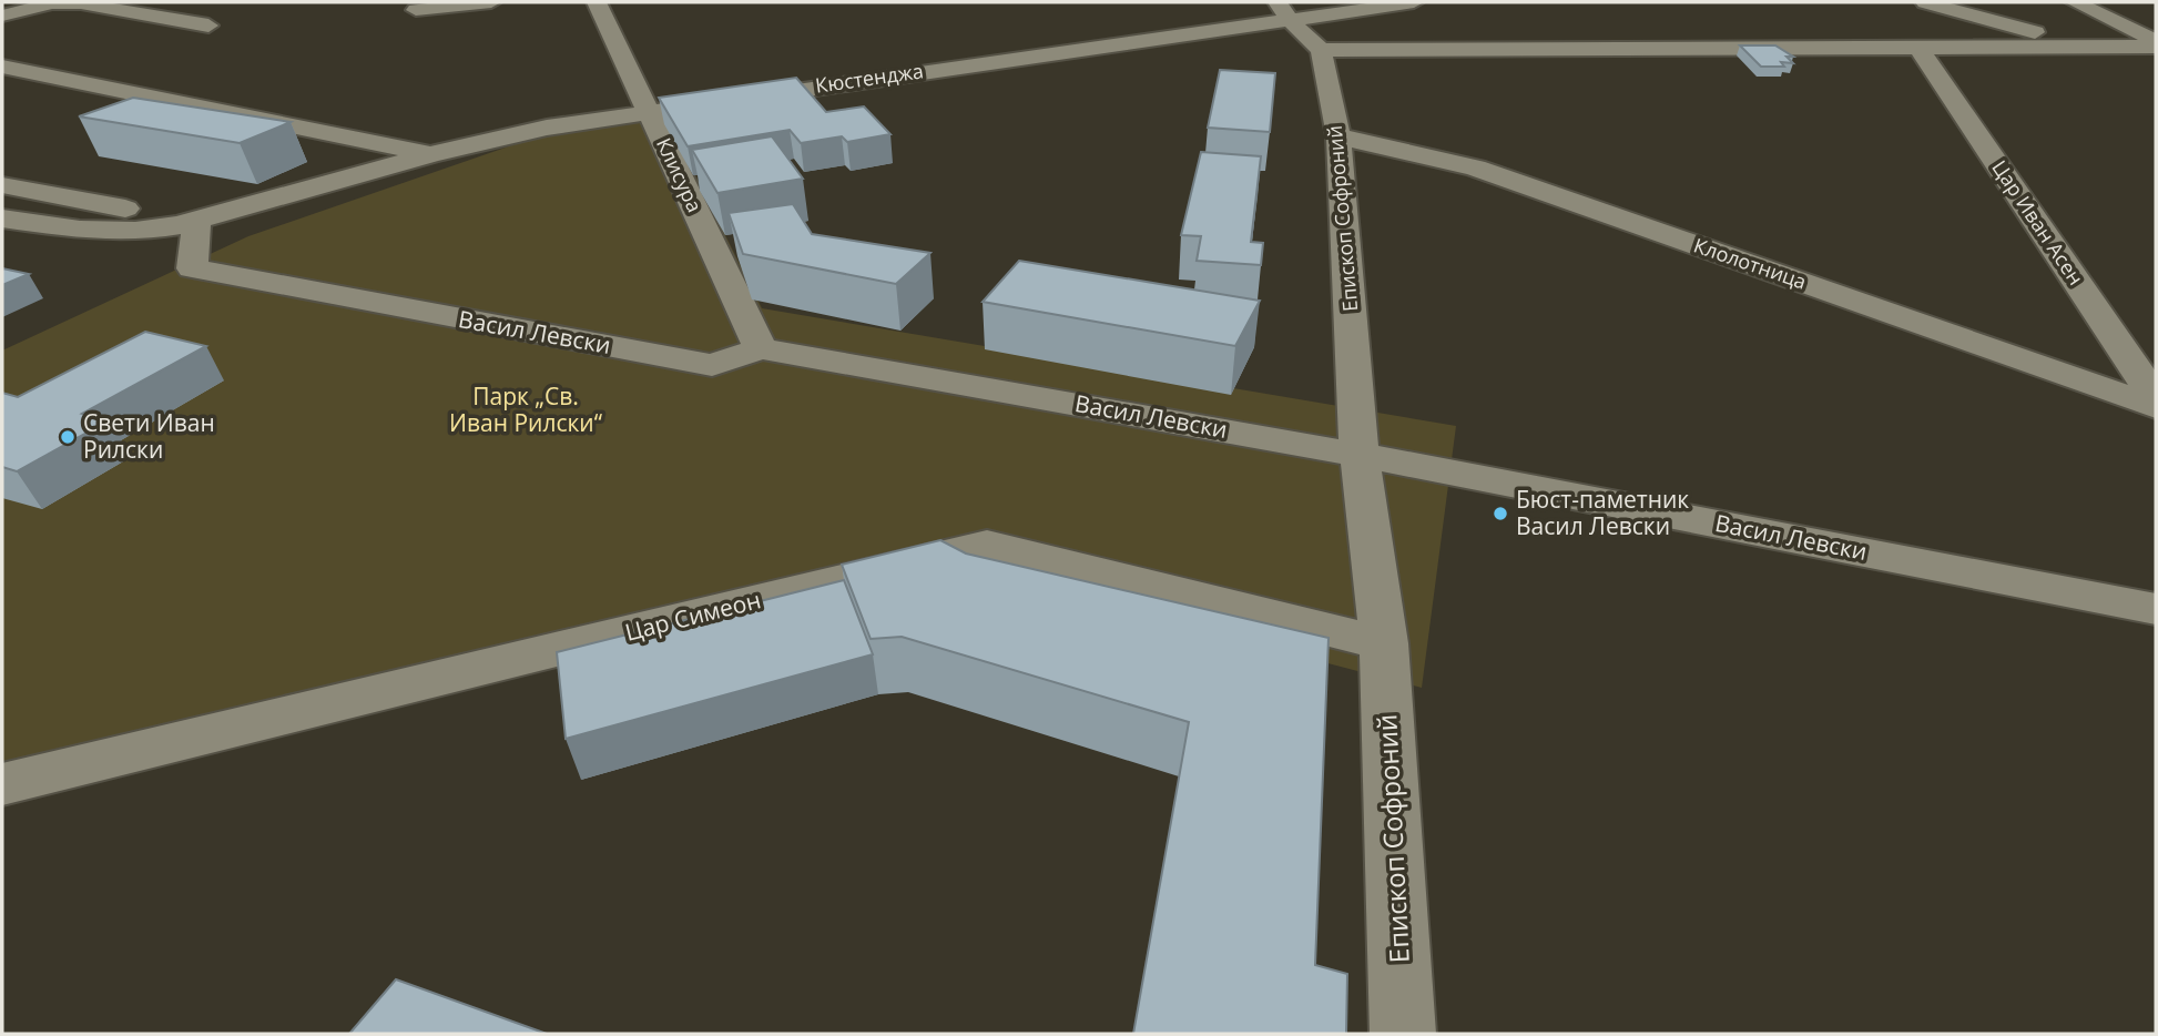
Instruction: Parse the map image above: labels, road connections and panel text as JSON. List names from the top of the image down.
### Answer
{
  "streets": {
    "street": [
      "Кюстенджа",
      "Клисура",
      "Епископ Софроний",
      "Цар Иван Асен",
      "Клолотница",
      "Васил Левски",
      "Цар Симеон"
    ]
  },
  "crossings": [
    ["Кюстенджа", "Клисура"],
    ["Кюстенджа", "Васил Левски"],
    ["Клисура", "Васил Левски"],
    ["Епископ Софроний", "Клолотница"],
    ["Епископ Софроний", "Васил Левски"],
    ["Епископ Софроний", "Цар Симеон"]
  ],
  "parks": ["Парк „Св. Иван Рилски“"],
  "places": ["Свети Иван Рилски", "Бюст-паметник Васил Левски"]
}
